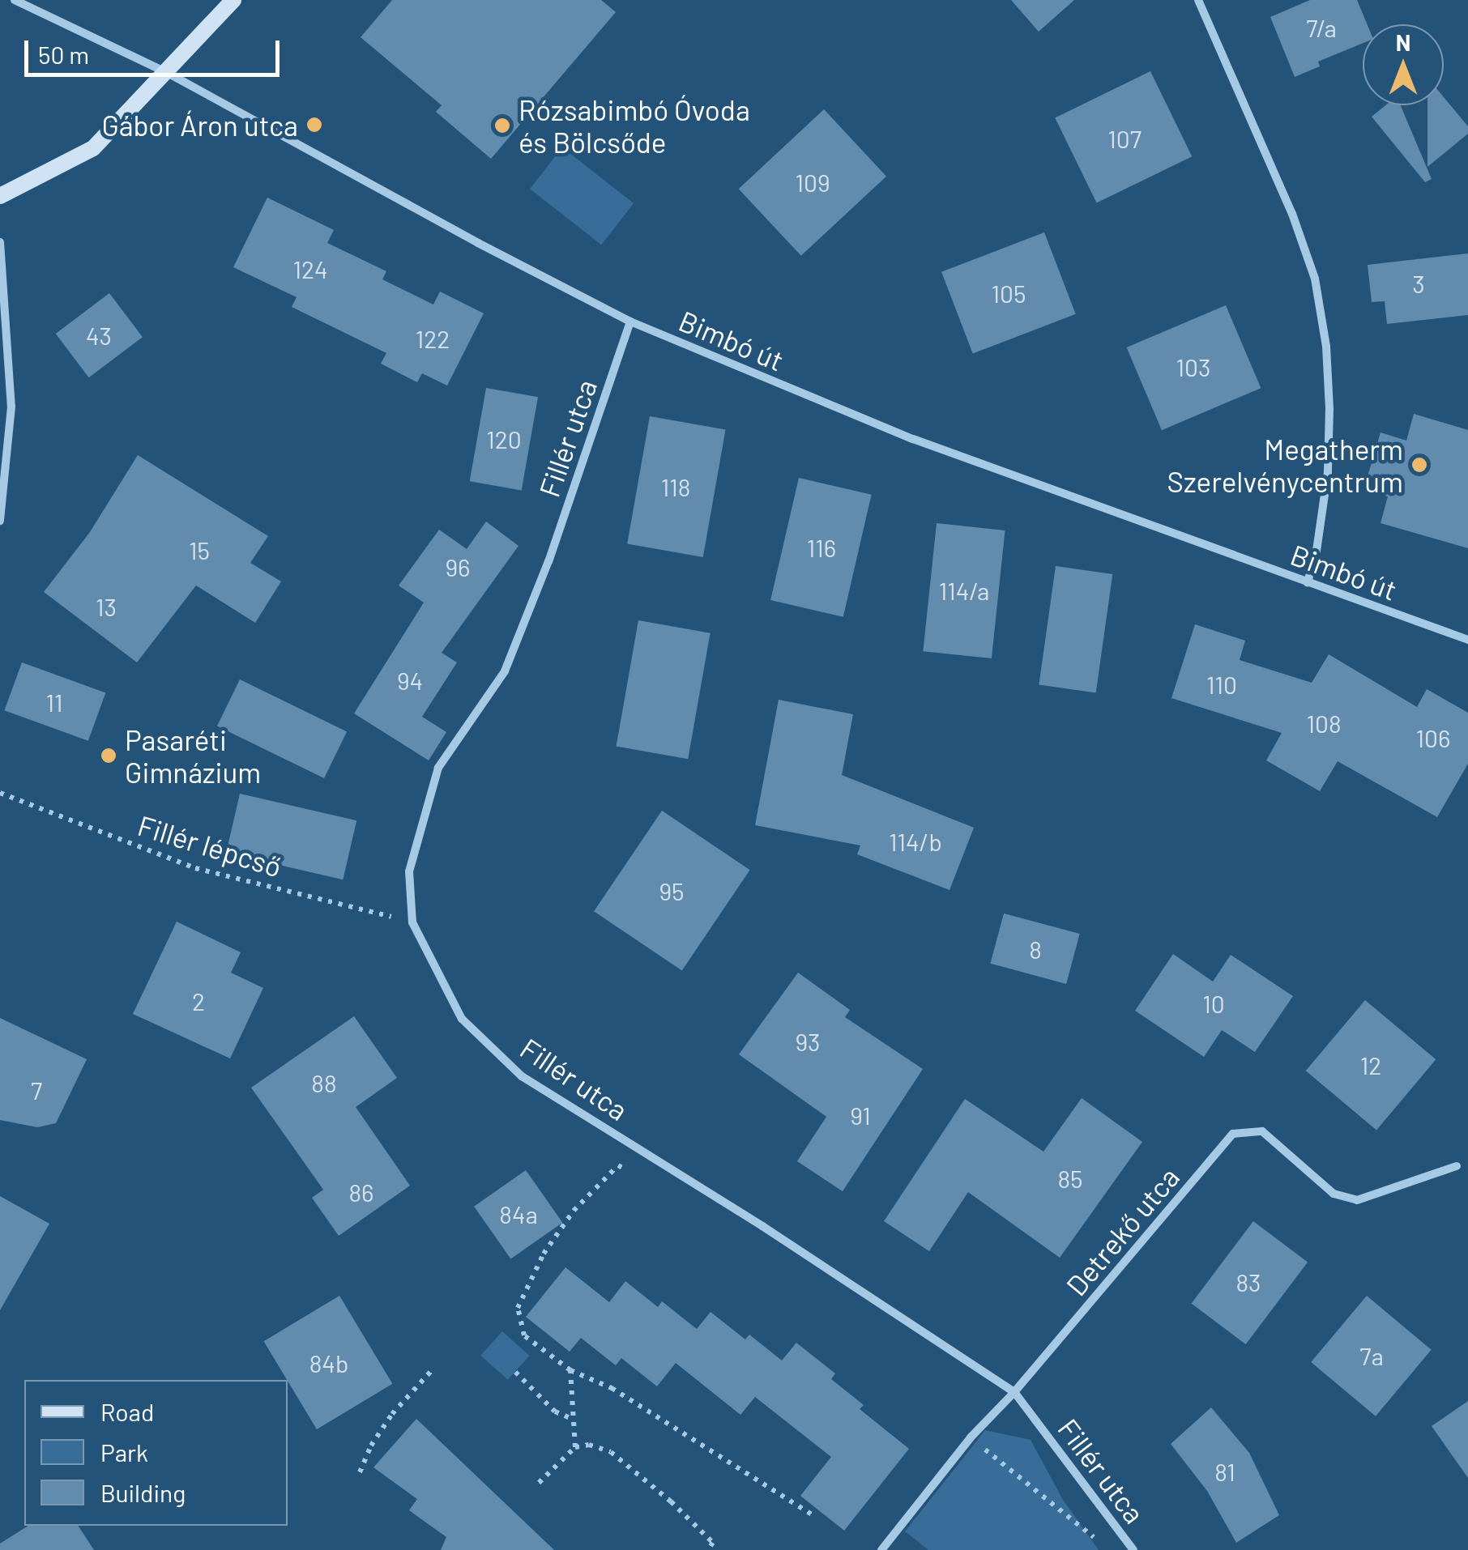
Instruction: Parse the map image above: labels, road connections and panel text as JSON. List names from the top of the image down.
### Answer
{
  "streets": {
    "street": ["Bimbó út", "Fillér utca", "Detrekő utca"],
    "path": ["Fillér lépcső"]
  },
  "crossings": [
    ["Bimbó út", "Fillér utca"],
    ["Fillér utca", "Fillér lépcső"],
    ["Fillér utca", "Detrekő utca"]
  ],
  "places": [
    "Gábor Áron utca",
    "Rózsabimbó Óvoda és Bölcsőde",
    "Megatherm Szerelvénycentrum",
    "Pasaréti Gimnázium"
  ],
  "house_numbers": [
    "7/a",
    "107",
    "109",
    "124",
    "3",
    "105",
    "43",
    "122",
    "103",
    "120",
    "118",
    "116",
    "15",
    "96",
    "114/a",
    "13",
    "94",
    "110",
    "11",
    "108",
    "106",
    "114/b",
    "95",
    "8",
    "2",
    "10",
    "93",
    "12",
    "88",
    "7",
    "91",
    "85",
    "86",
    "84a",
    "83",
    "7a",
    "84b",
    "81"
  ],
  "legend": ["Road", "Park", "Building"],
  "scale_bar": "50 m",
  "north": "top"
}
